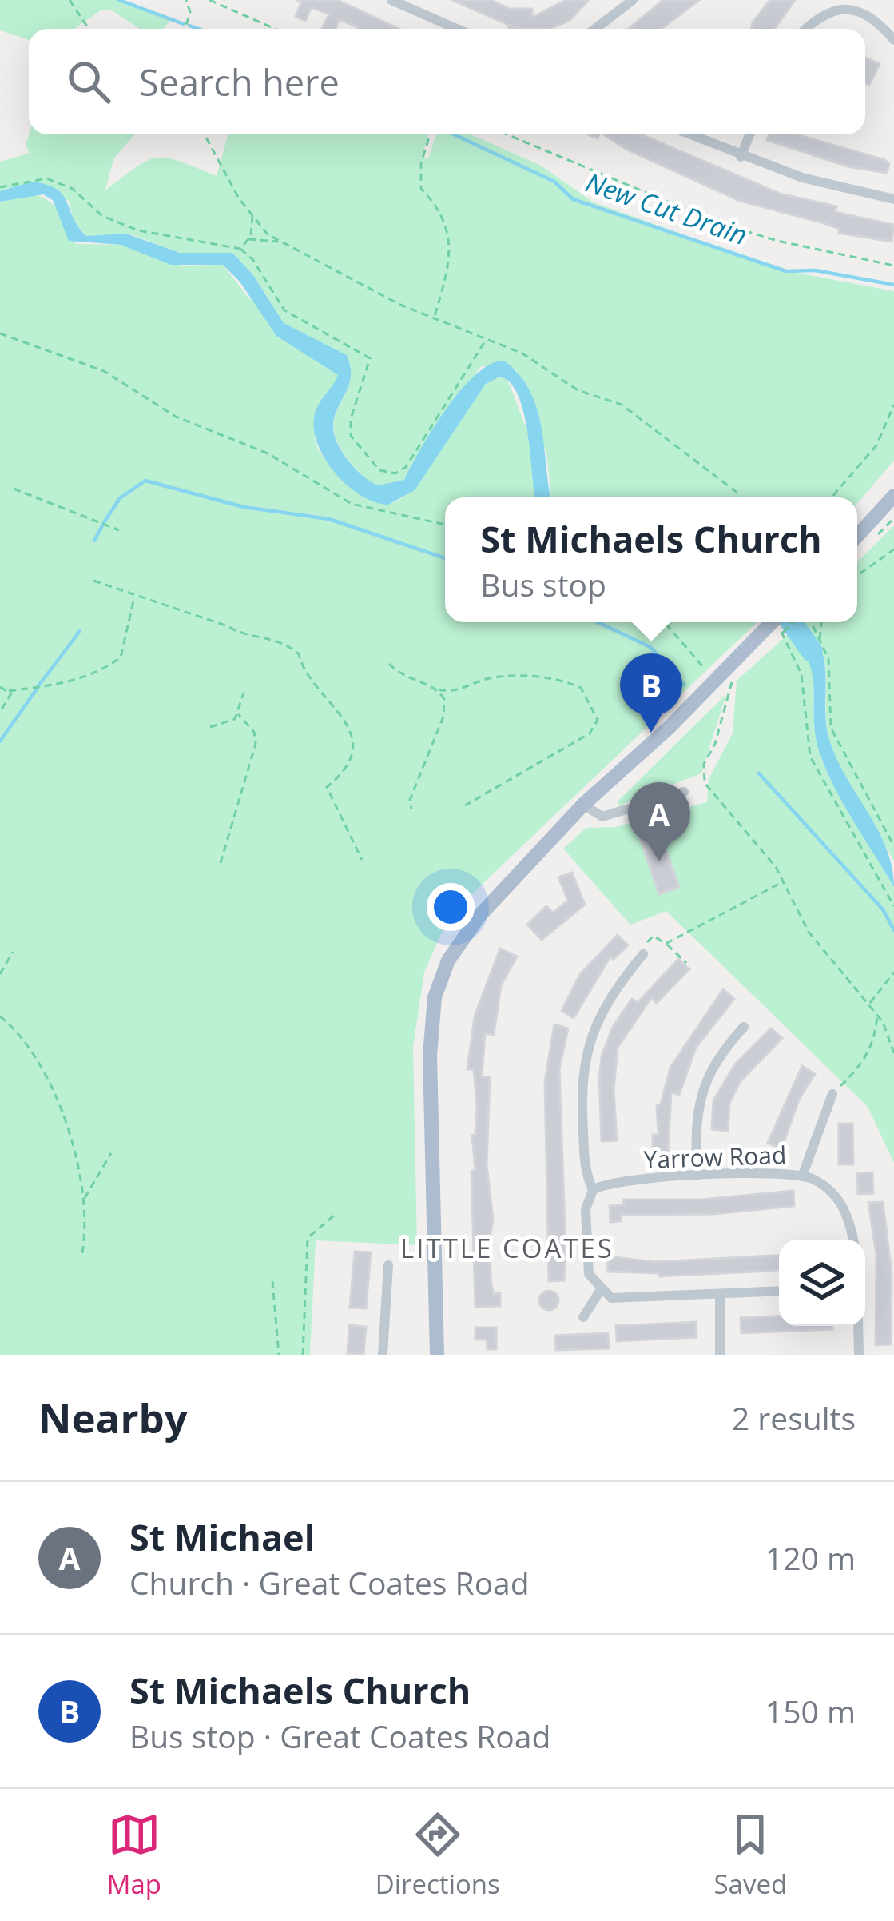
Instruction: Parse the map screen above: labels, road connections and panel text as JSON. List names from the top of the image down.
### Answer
{
  "streets": {
    "street": ["Yarrow Road"]
  },
  "districts": ["LITTLE COATES"],
  "water": ["New Cut Drain"],
  "page": {
    "search": "Search here",
    "popup": ["St Michaels Church", "Bus stop"],
    "pins": ["B", "A"],
    "heading": ["Nearby", "2 results"],
    "list": [
      {
        "mark": "A",
        "name": "St Michael",
        "note": "Church · Great Coates Road",
        "value": "120 m"
      },
      {
        "mark": "B",
        "name": "St Michaels Church",
        "note": "Bus stop · Great Coates Road",
        "value": "150 m"
      }
    ],
    "nav": ["Map", "Directions", "Saved"]
  }
}
